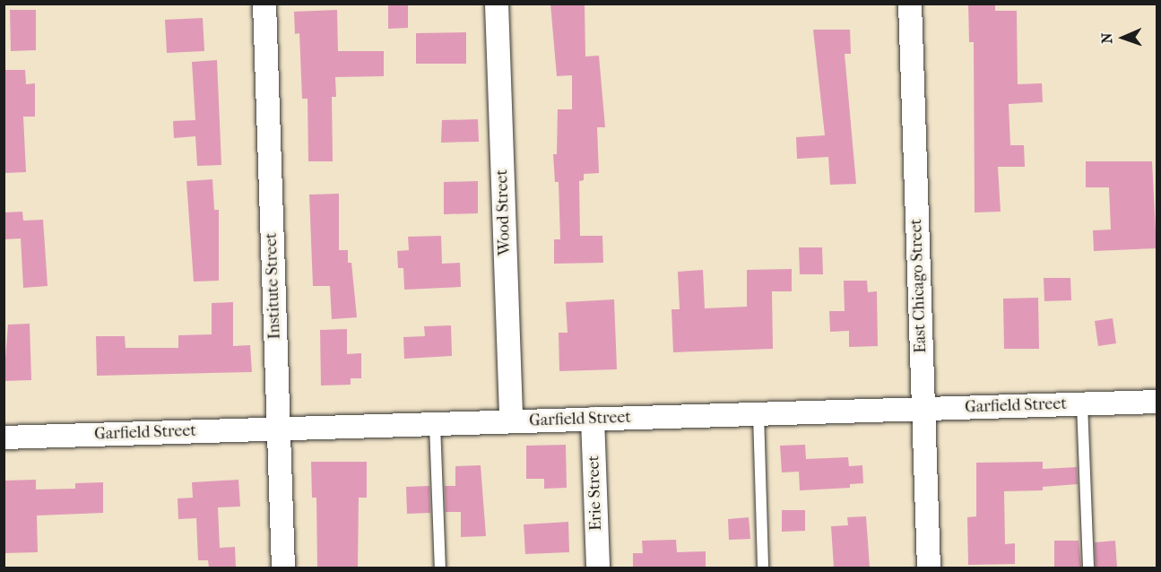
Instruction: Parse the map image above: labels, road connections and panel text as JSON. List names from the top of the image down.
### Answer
{
  "streets": {
    "street": [
      "Wood Street",
      "Institute Street",
      "East Chicago Street",
      "Garfield Street",
      "Erie Street"
    ]
  },
  "crossings": [
    ["Wood Street", "Garfield Street"],
    ["Institute Street", "Garfield Street"],
    ["East Chicago Street", "Garfield Street"],
    ["Garfield Street", "Erie Street"]
  ],
  "north": "left"
}
